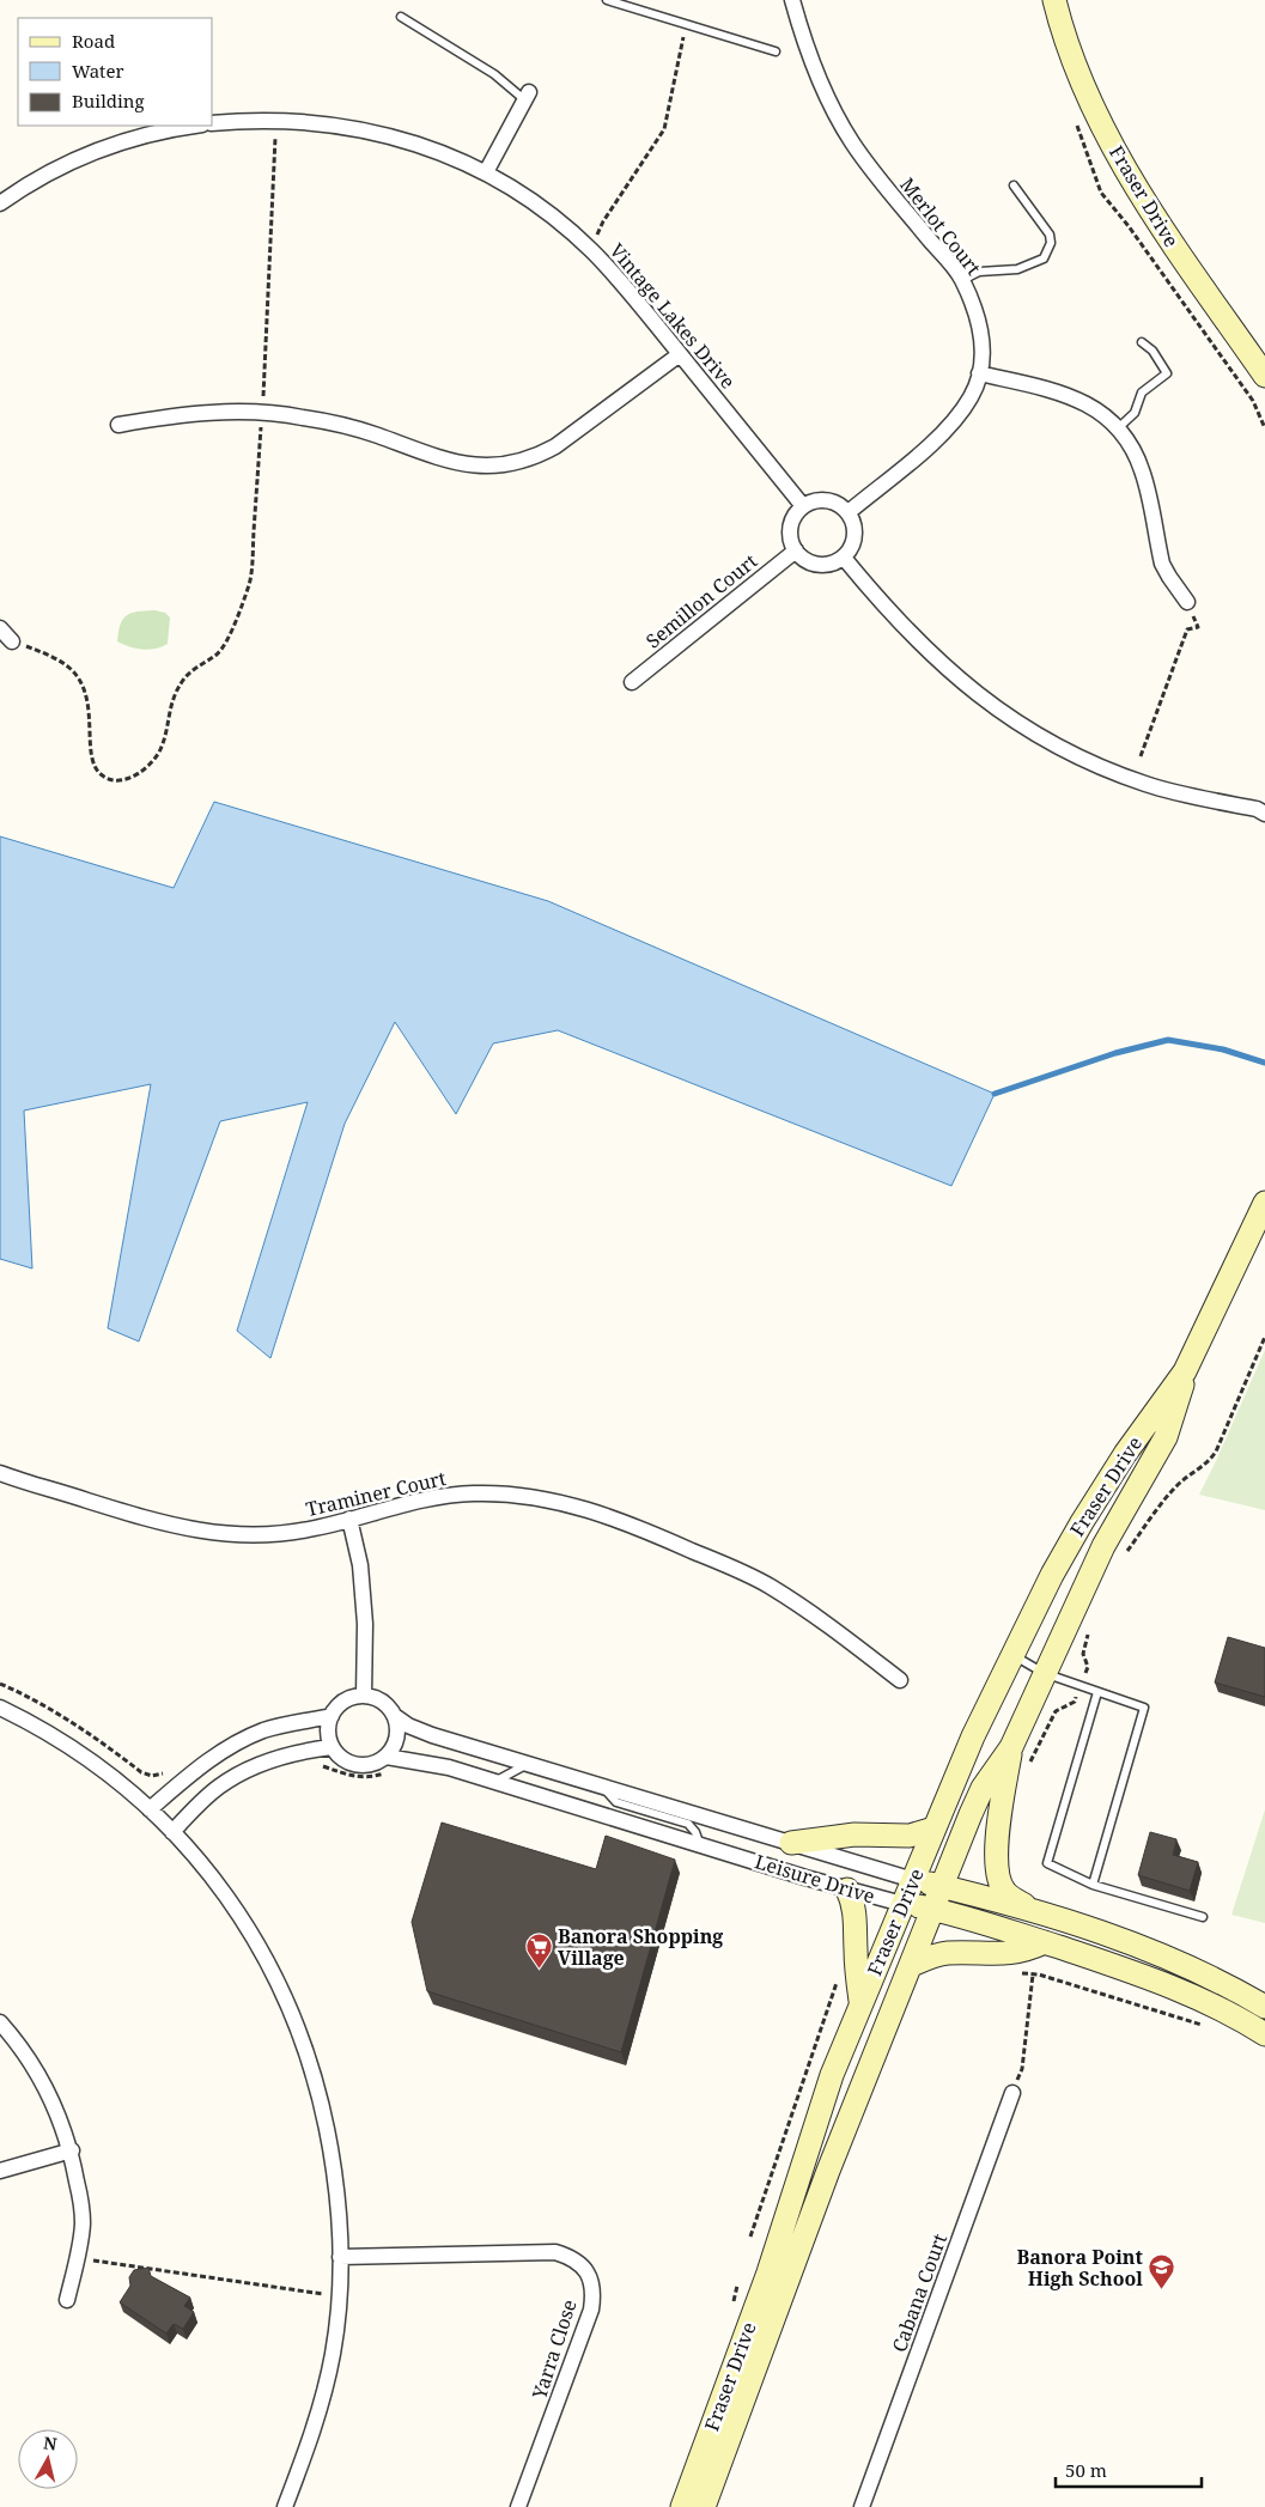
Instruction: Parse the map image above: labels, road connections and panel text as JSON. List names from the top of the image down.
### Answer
{
  "streets": {
    "street": [
      "Fraser Drive",
      "Merlot Court",
      "Vintage Lakes Drive",
      "Semillon Court",
      "Traminer Court",
      "Leisure Drive",
      "Cabana Court",
      "Yarra Close"
    ]
  },
  "crossings": [
    ["Fraser Drive", "Leisure Drive"],
    ["Merlot Court", "Vintage Lakes Drive"],
    ["Merlot Court", "Semillon Court"],
    ["Vintage Lakes Drive", "Semillon Court"]
  ],
  "places": {
    "supermarket": ["Banora Shopping Village"],
    "school or university": ["Banora Point High School"]
  },
  "legend": ["Road", "Water", "Building"],
  "scale_bar": "50 m",
  "north": "top"
}
